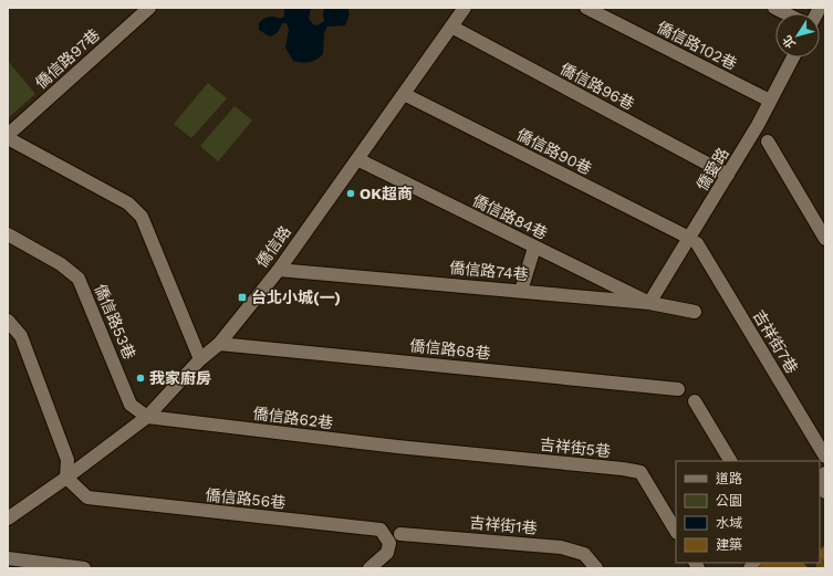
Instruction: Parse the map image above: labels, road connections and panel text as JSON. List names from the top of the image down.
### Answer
{
  "streets": {
    "street": [
      "僑信路102巷",
      "僑信路97巷",
      "僑信路96巷",
      "僑信路90巷",
      "僑愛路",
      "僑信路84巷",
      "僑信路",
      "僑信路74巷",
      "僑信路53巷",
      "吉祥街7巷",
      "僑信路68巷",
      "僑信路62巷",
      "吉祥街5巷",
      "僑信路56巷",
      "吉祥街1巷"
    ]
  },
  "crossings": [
    ["僑信路102巷", "僑愛路"],
    ["僑信路96巷", "僑愛路"],
    ["僑信路96巷", "僑信路"],
    ["僑信路90巷", "僑愛路"],
    ["僑信路90巷", "僑信路"],
    ["僑信路90巷", "吉祥街7巷"],
    ["僑愛路", "僑信路84巷"],
    ["僑愛路", "僑信路74巷"],
    ["僑愛路", "吉祥街7巷"],
    ["僑信路84巷", "僑信路"],
    ["僑信路84巷", "僑信路74巷"],
    ["僑信路", "僑信路74巷"],
    ["僑信路", "僑信路53巷"],
    ["僑信路", "僑信路68巷"],
    ["僑信路", "僑信路62巷"],
    ["僑信路", "僑信路56巷"],
    ["僑信路53巷", "僑信路62巷"],
    ["僑信路62巷", "吉祥街5巷"]
  ],
  "places": {
    "other": ["OK超商", "我家廚房"],
    "transit": ["台北小城(一)"]
  },
  "legend": [
    "道路",
    "公園",
    "水域",
    "建築"
  ],
  "north": "bottom left"
}
